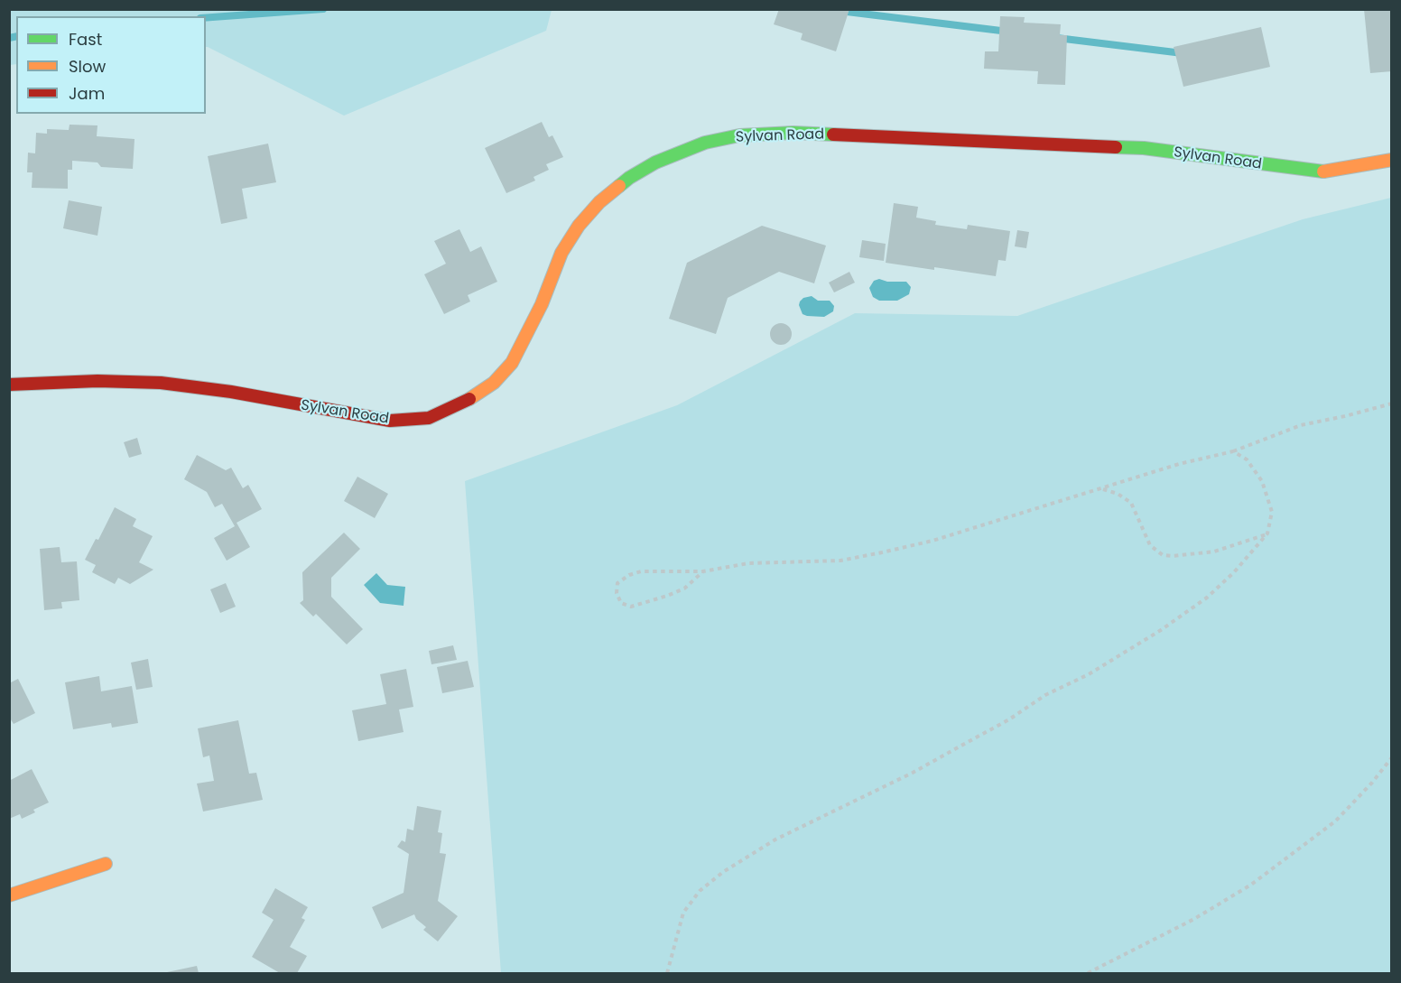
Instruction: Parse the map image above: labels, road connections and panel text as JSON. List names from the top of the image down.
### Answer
{
  "streets": {
    "street": ["Sylvan Road"]
  },
  "legend": ["Fast", "Slow", "Jam"]
}
